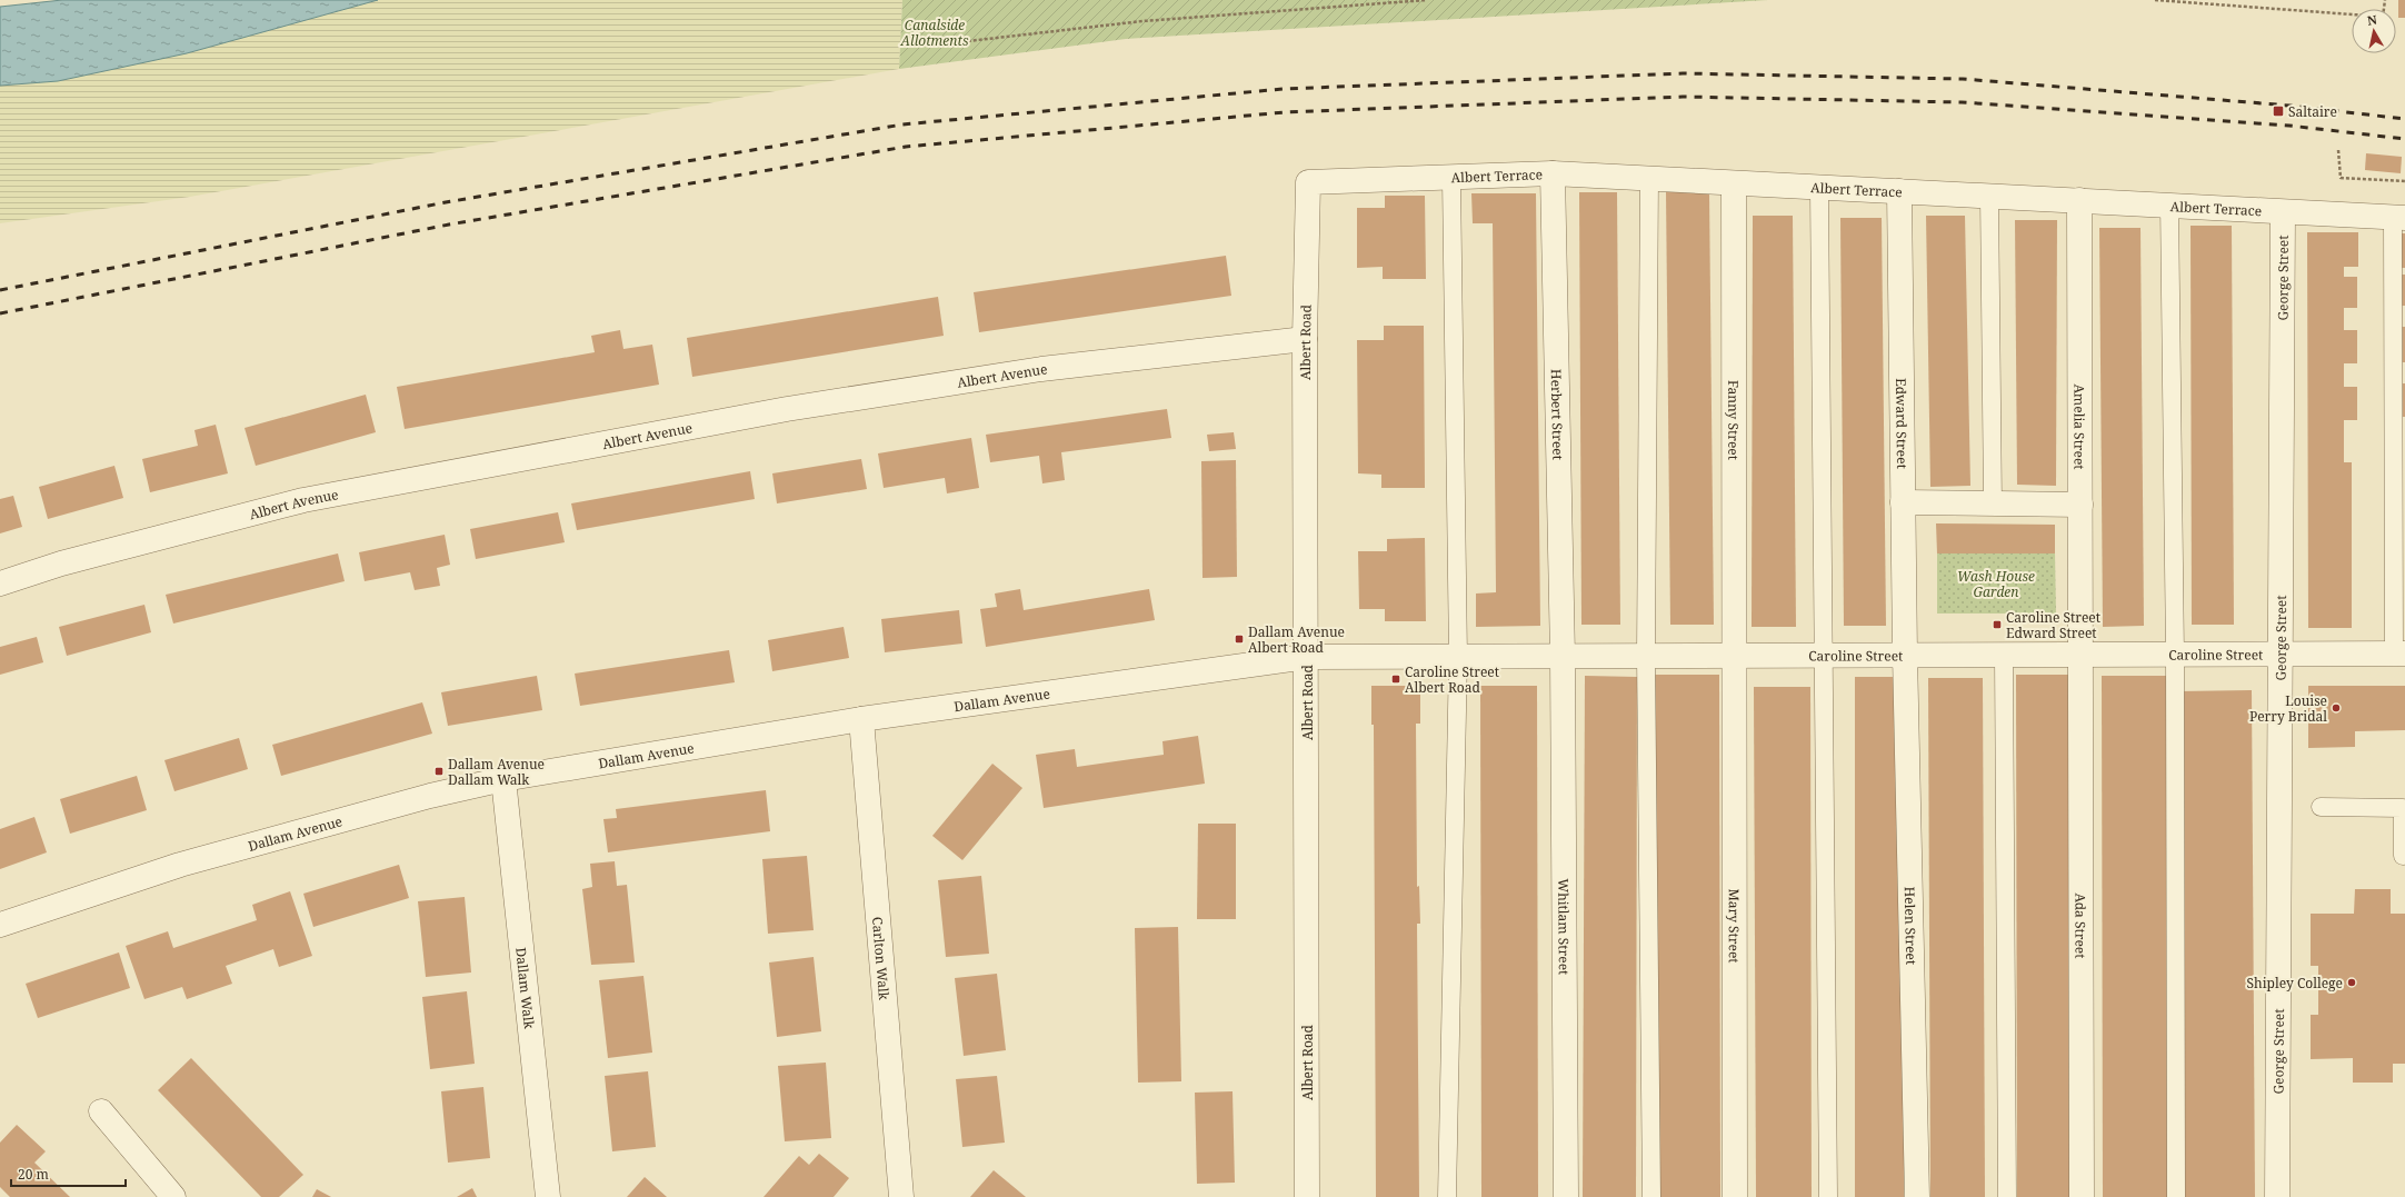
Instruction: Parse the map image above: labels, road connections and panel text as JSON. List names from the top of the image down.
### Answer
{
  "streets": {
    "street": [
      "Albert Terrace",
      "George Street",
      "Albert Road",
      "Albert Avenue",
      "Herbert Street",
      "Fanny Street",
      "Edward Street",
      "Amelia Street",
      "Caroline Street",
      "Dallam Avenue",
      "Mary Street",
      "Helen Street",
      "Ada Street",
      "Whitlam Street",
      "Carlton Walk",
      "Dallam Walk"
    ]
  },
  "crossings": [
    ["Albert Terrace", "George Street"],
    ["Albert Terrace", "Albert Road"],
    ["Albert Terrace", "Herbert Street"],
    ["Albert Terrace", "Fanny Street"],
    ["Albert Terrace", "Edward Street"],
    ["Albert Terrace", "Amelia Street"],
    ["George Street", "Caroline Street"],
    ["Albert Road", "Albert Avenue"],
    ["Albert Road", "Caroline Street"],
    ["Albert Road", "Dallam Avenue"],
    ["Herbert Street", "Caroline Street"],
    ["Herbert Street", "Whitlam Street"],
    ["Fanny Street", "Caroline Street"],
    ["Fanny Street", "Mary Street"],
    ["Edward Street", "Caroline Street"],
    ["Edward Street", "Helen Street"],
    ["Amelia Street", "Caroline Street"],
    ["Amelia Street", "Ada Street"],
    ["Caroline Street", "Dallam Avenue"],
    ["Caroline Street", "Mary Street"],
    ["Caroline Street", "Helen Street"],
    ["Caroline Street", "Ada Street"],
    ["Caroline Street", "Whitlam Street"],
    ["Dallam Avenue", "Carlton Walk"],
    ["Dallam Avenue", "Dallam Walk"]
  ],
  "parks": ["Canalside Allotments", "Wash House Garden"],
  "places": {
    "transit": [
      "Saltaire",
      "Caroline Street Edward Street",
      "Dallam Avenue Albert Road",
      "Caroline Street Albert Road",
      "Dallam Avenue Dallam Walk"
    ],
    "other": ["Louise Perry Bridal", "Shipley College"]
  },
  "scale_bar": "20 m",
  "north": "top"
}
